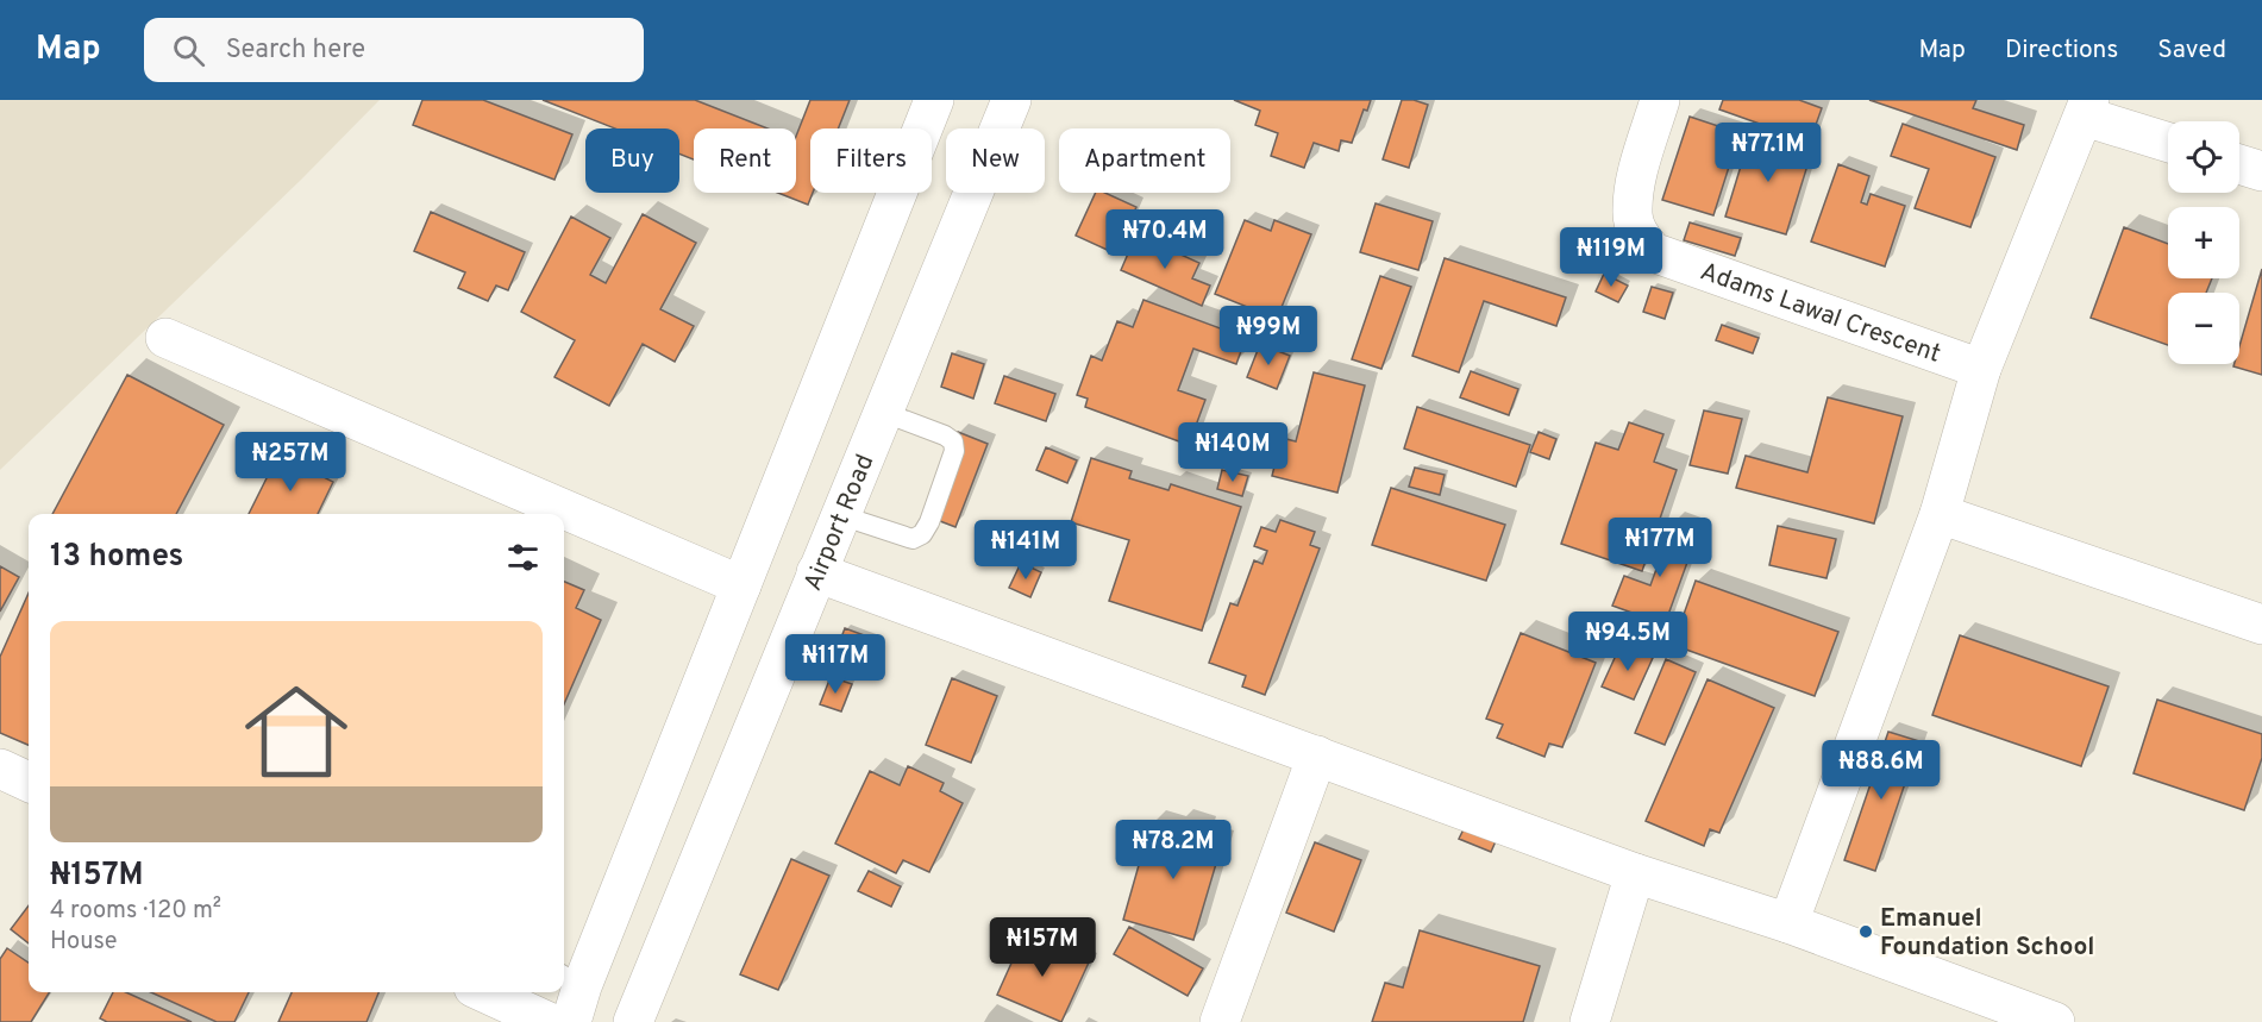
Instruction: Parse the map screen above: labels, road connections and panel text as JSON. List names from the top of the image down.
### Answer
{
  "streets": {
    "street": ["Adams Lawal Crescent", "Airport Road"]
  },
  "places": ["Emanuel Foundation School"],
  "page": {
    "header": "Map",
    "search": "Search here",
    "nav": ["Map", "Directions", "Saved"],
    "map_buttons": ["+", "−"],
    "price": [
      "₦77.1M",
      "₦70.4M",
      "₦119M",
      "₦99M",
      "₦140M",
      "₦257M",
      "₦177M",
      "₦141M",
      "₦94.5M",
      "₦117M",
      "₦88.6M",
      "₦78.2M",
      "₦157M"
    ],
    "chip": [
      "Buy",
      "Rent",
      "Filters",
      "New",
      "Apartment"
    ],
    "heading": "13 homes",
    "list": [
      {
        "name": "₦157M",
        "note": "4 rooms · 120 m² · House"
      }
    ]
  }
}
